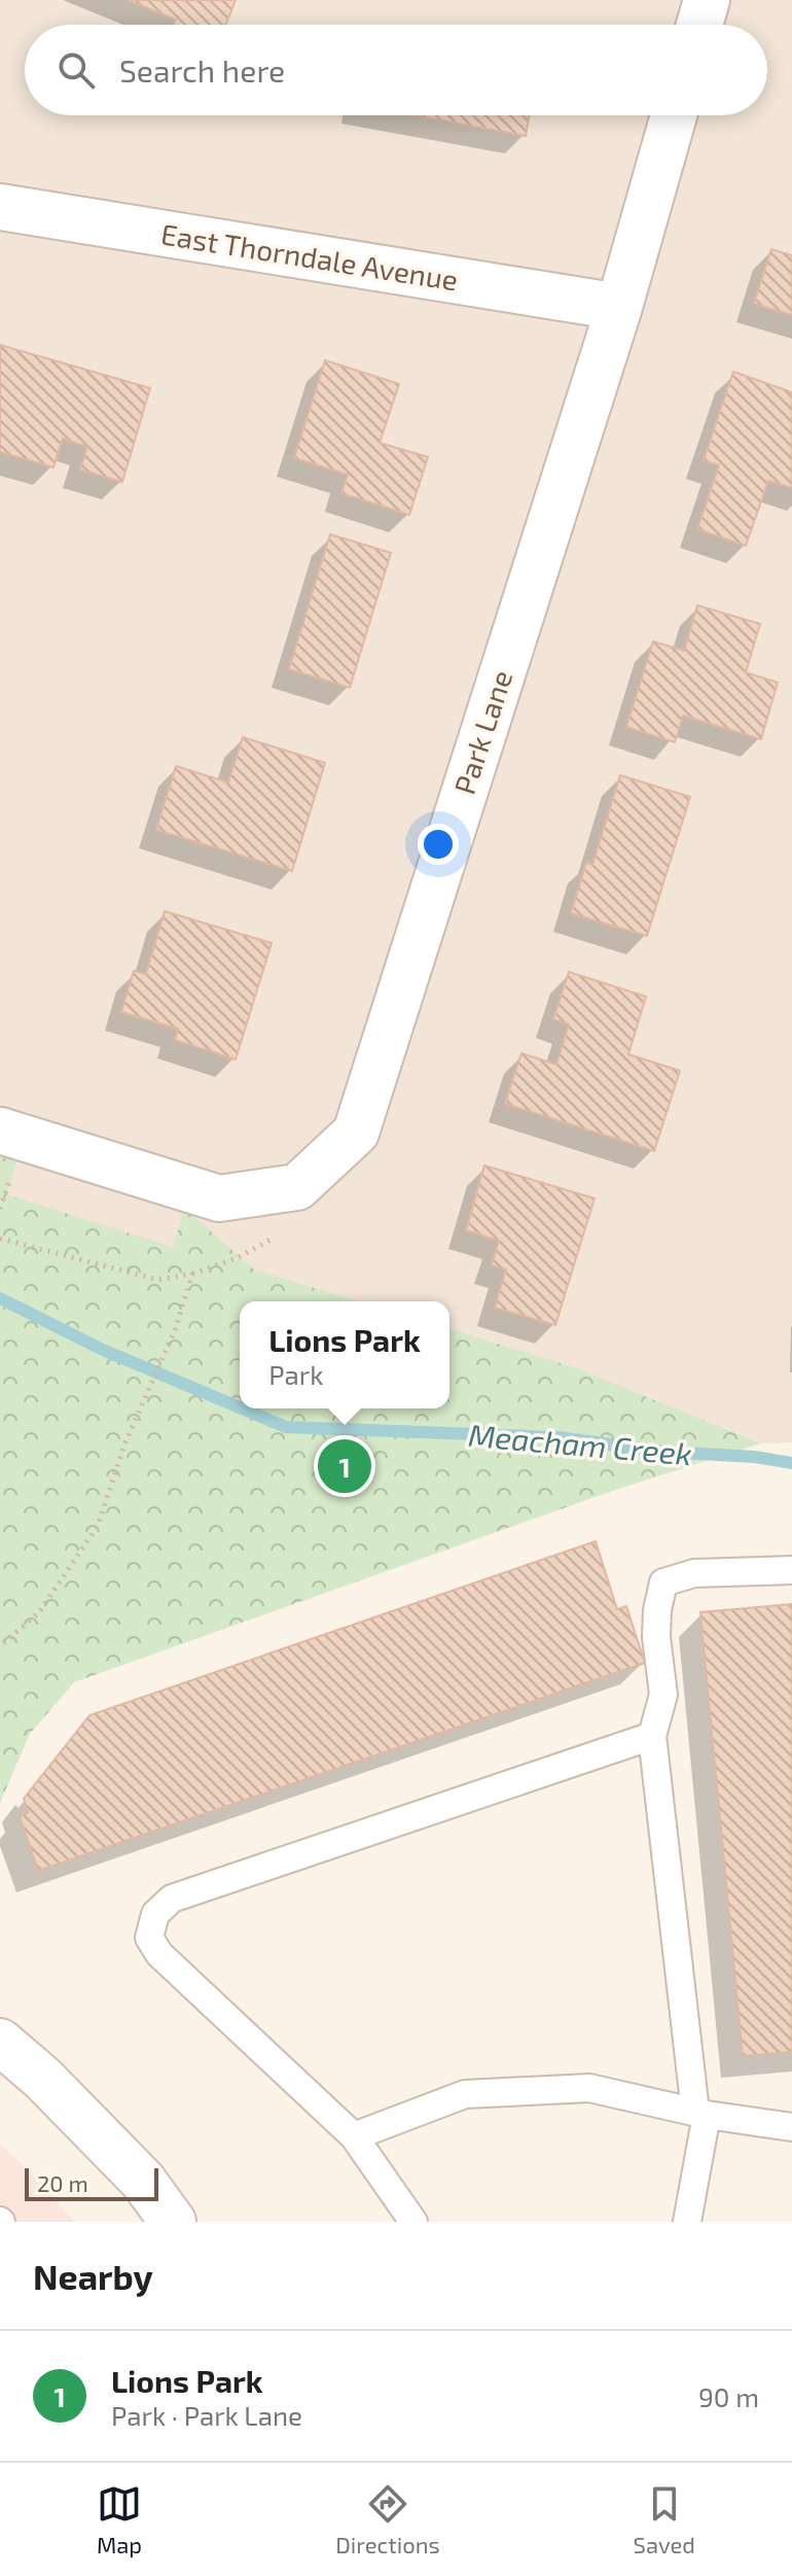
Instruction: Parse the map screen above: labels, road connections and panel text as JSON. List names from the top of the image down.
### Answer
{
  "streets": {
    "street": ["East Thorndale Avenue", "Park Lane"]
  },
  "crossings": [
    ["East Thorndale Avenue", "Park Lane"]
  ],
  "water": ["Meacham Creek"],
  "scale_bar": "20 m",
  "page": {
    "search": "Search here",
    "popup": ["Lions Park", "Park"],
    "pins": "1",
    "scale": "20 m",
    "heading": "Nearby",
    "list": [
      {
        "mark": "1",
        "name": "Lions Park",
        "note": "Park · Park Lane",
        "value": "90 m"
      }
    ],
    "nav": ["Map", "Directions", "Saved"]
  }
}
